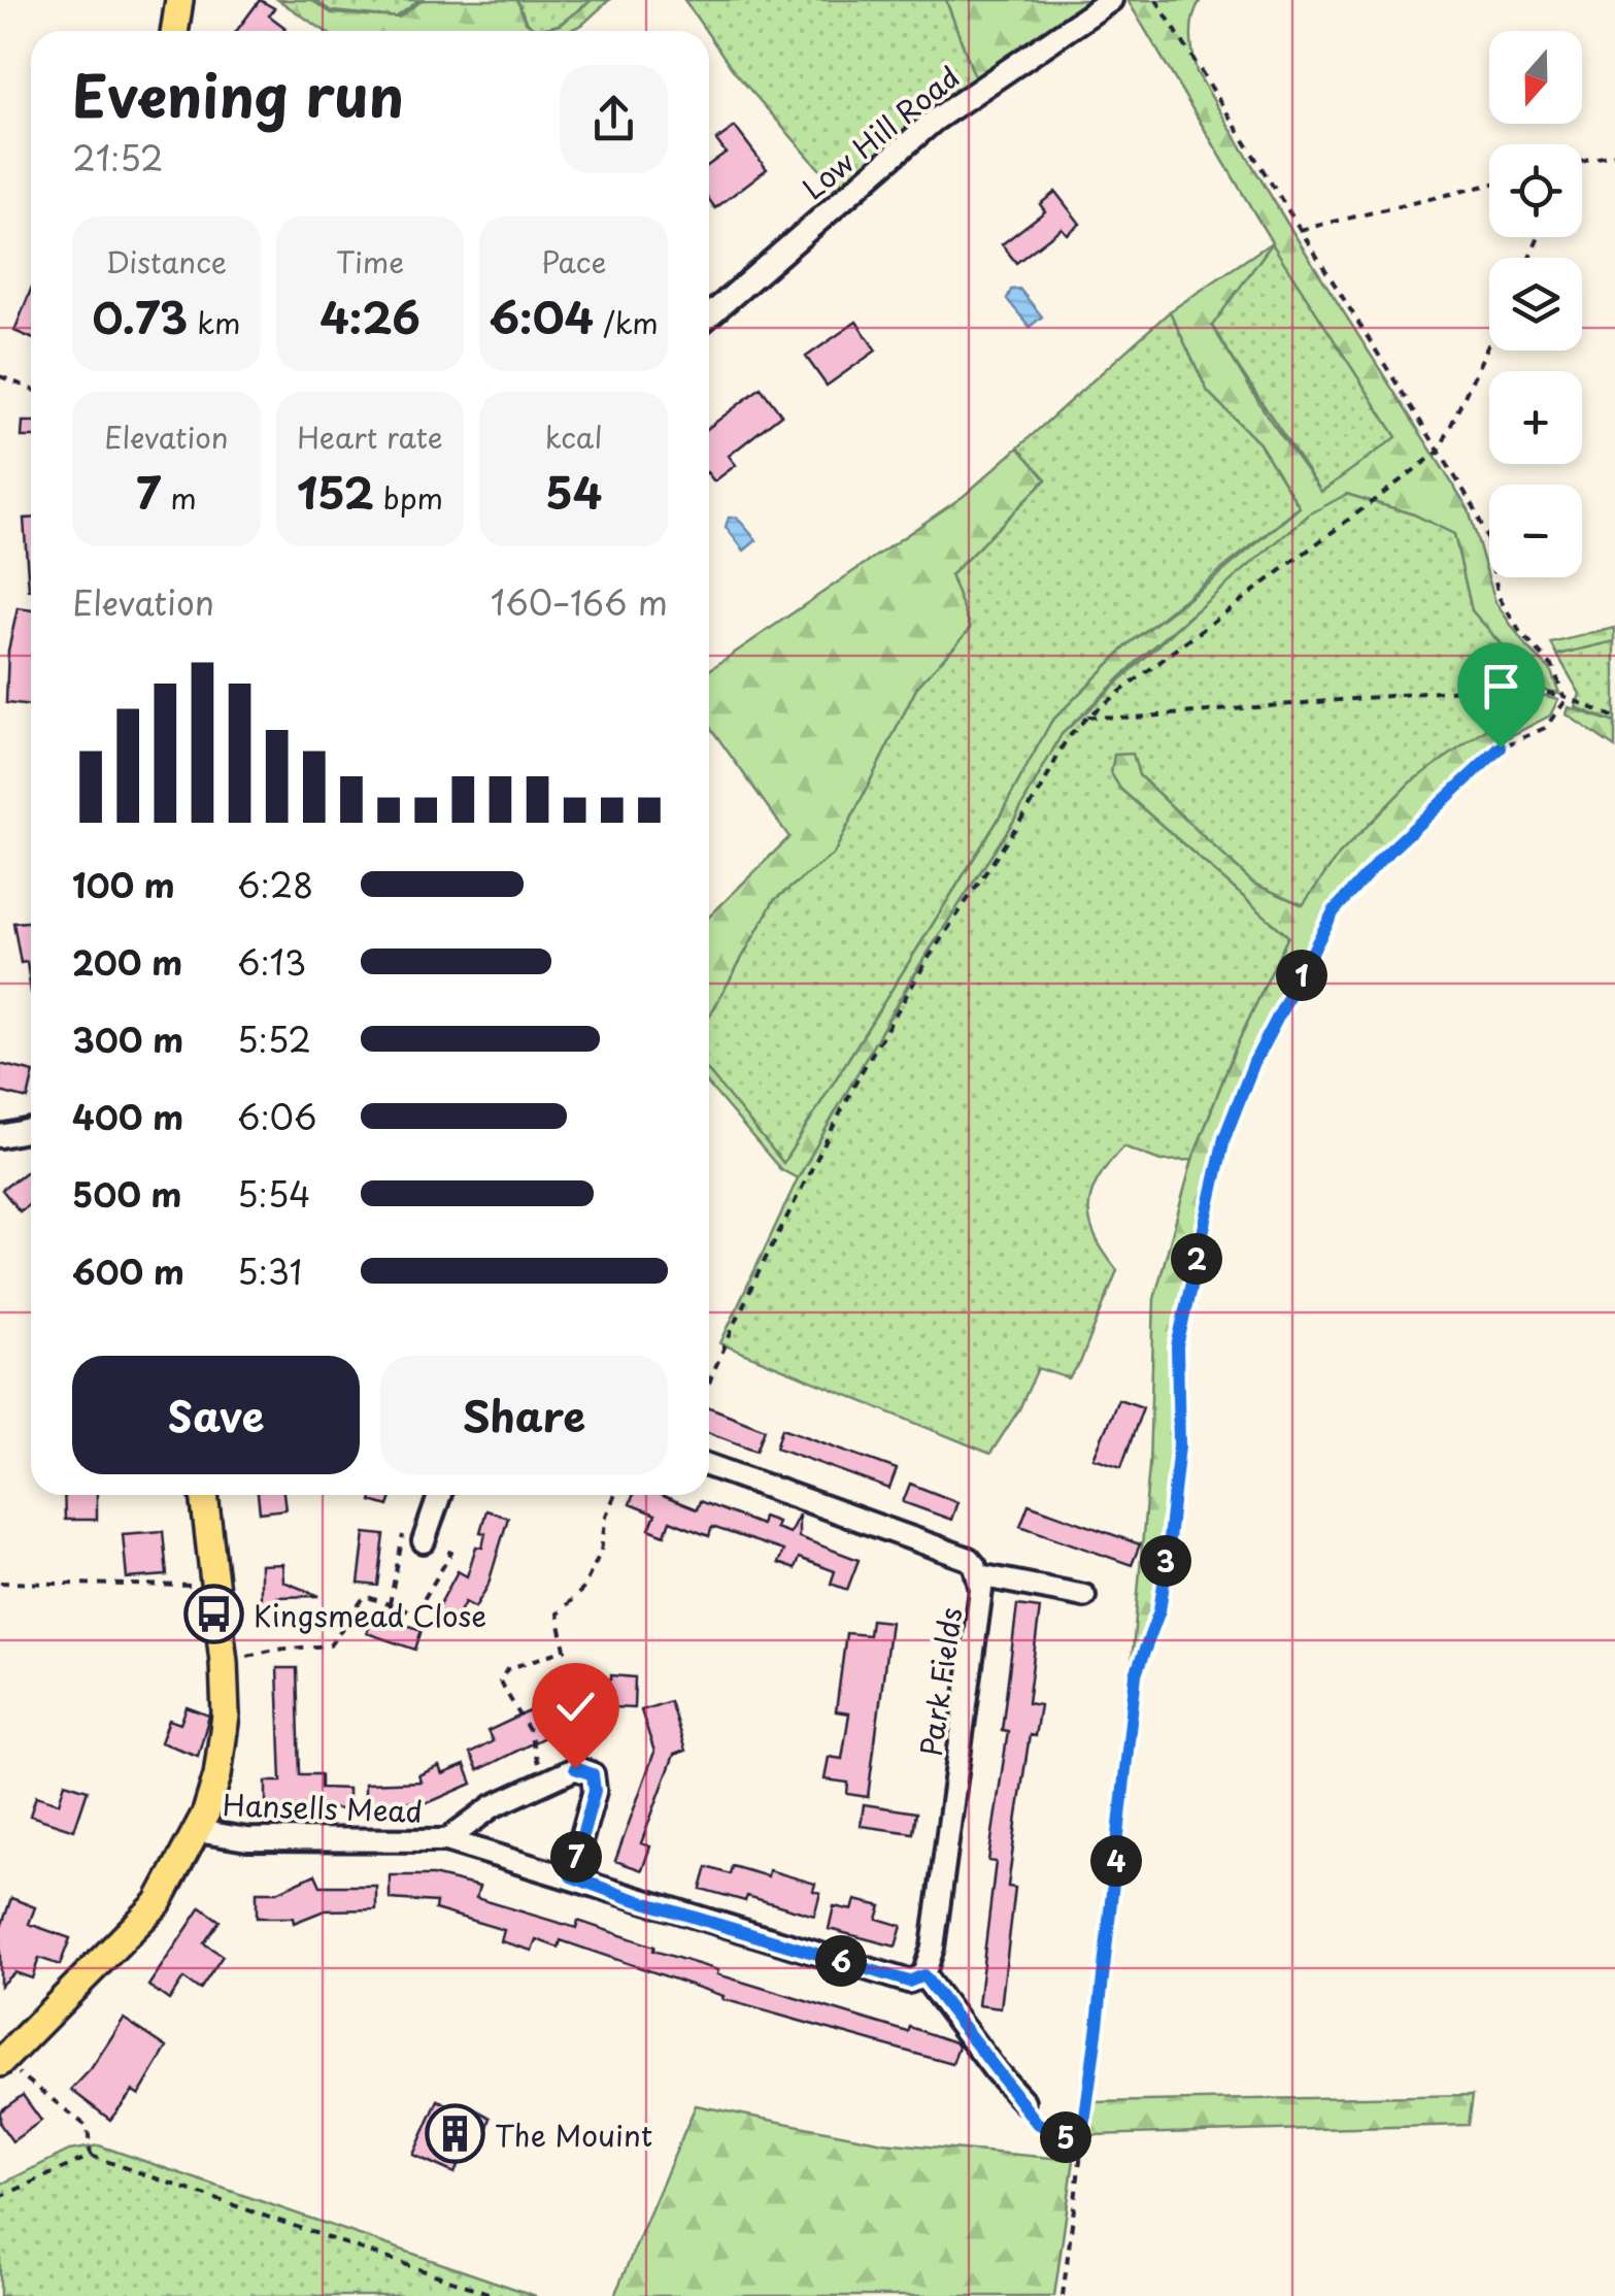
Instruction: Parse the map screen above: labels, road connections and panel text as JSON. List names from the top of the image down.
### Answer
{
  "streets": {
    "street": ["Low Hill Road", "Park Fields", "Hansells Mead"]
  },
  "crossings": [
    ["Park Fields", "Hansells Mead"]
  ],
  "places": {
    "bus stop": ["Kingsmead Close"],
    "building": ["The Mouint"]
  },
  "north": "bottom",
  "page": {
    "map_buttons": ["+", "−"],
    "heading": ["Evening run", "21:52"],
    "stats": [
      ["Distance", "0.73 km"],
      ["Time", "4:26"],
      ["Pace", "6:04 /km"],
      ["Elevation", "7 m"],
      ["Heart rate", "152 bpm"],
      ["kcal", "54"]
    ],
    "chart": ["Elevation", "160–166 m"],
    "list": [
      {
        "name": "100 m",
        "note": "6:28"
      },
      {
        "name": "200 m",
        "note": "6:13"
      },
      {
        "name": "300 m",
        "note": "5:52"
      },
      {
        "name": "400 m",
        "note": "6:06"
      },
      {
        "name": "500 m",
        "note": "5:54"
      },
      {
        "name": "600 m",
        "note": "5:31"
      }
    ],
    "pins": [
      "1",
      "2",
      "3",
      "7",
      "4",
      "6",
      "5"
    ],
    "buttons": ["Save", "Share"]
  }
}
